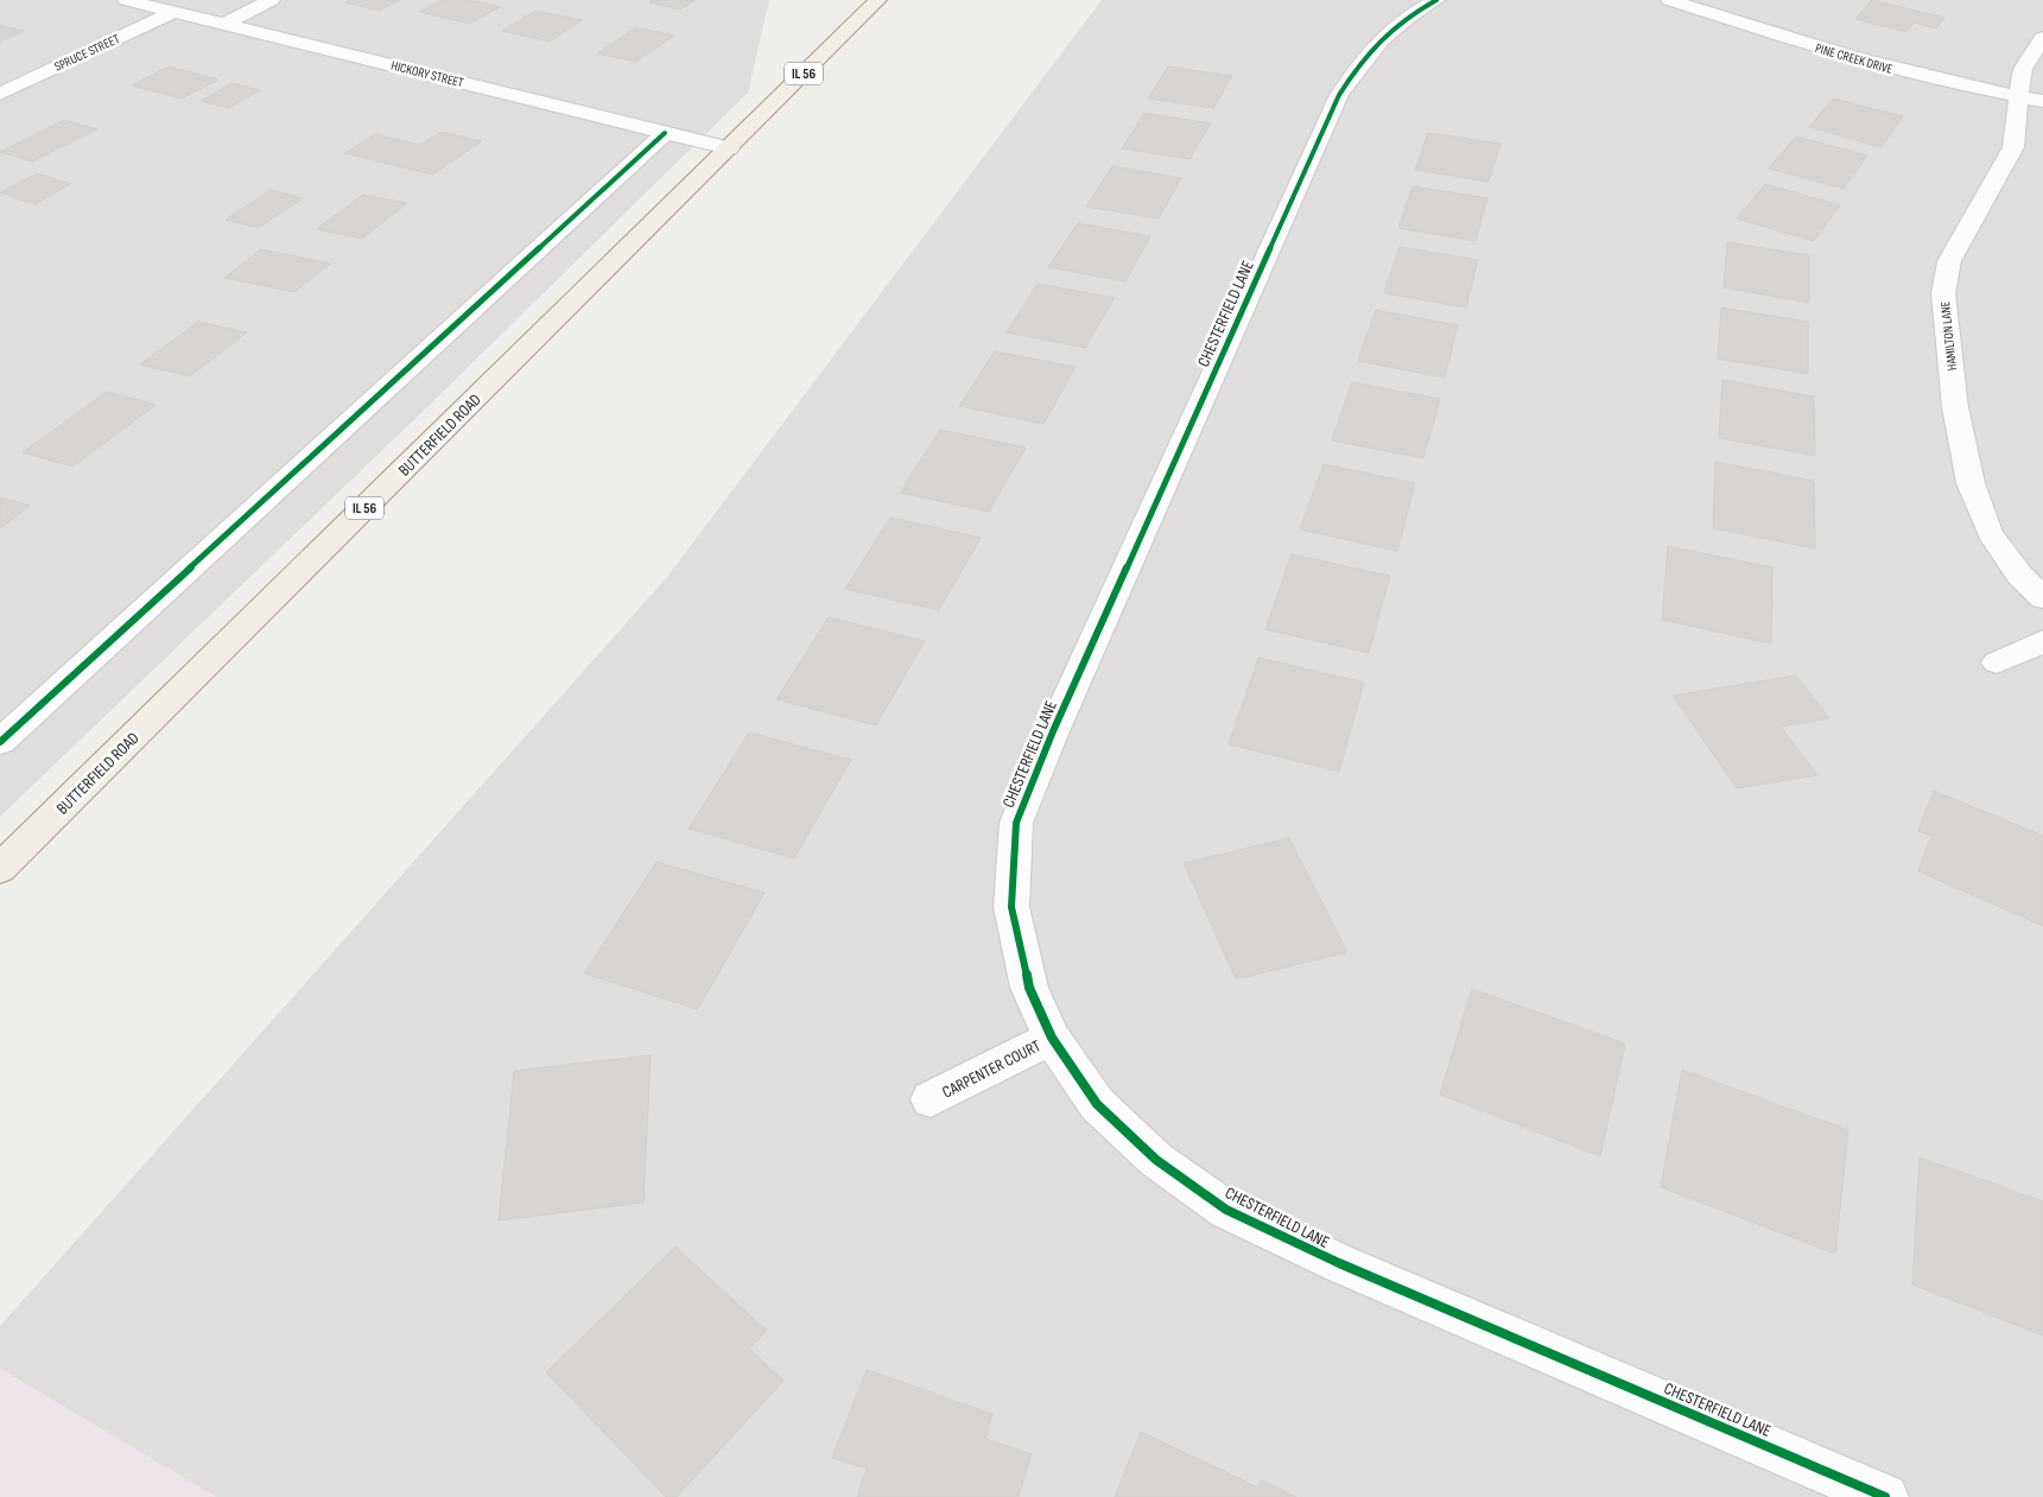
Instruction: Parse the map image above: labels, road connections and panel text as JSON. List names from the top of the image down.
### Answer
{
  "streets": {
    "main road": ["IL 56", "BUTTERFIELD ROAD"],
    "street": [
      "SPRUCE STREET",
      "PINE CREEK DRIVE",
      "HICKORY STREET",
      "CHESTERFIELD LANE",
      "HAMILTON LANE",
      "CARPENTER COURT"
    ]
  },
  "crossings": [
    ["SPRUCE STREET", "HICKORY STREET"],
    ["PINE CREEK DRIVE", "HAMILTON LANE"],
    ["HICKORY STREET", "BUTTERFIELD ROAD"],
    ["CHESTERFIELD LANE", "CARPENTER COURT"]
  ]
}
